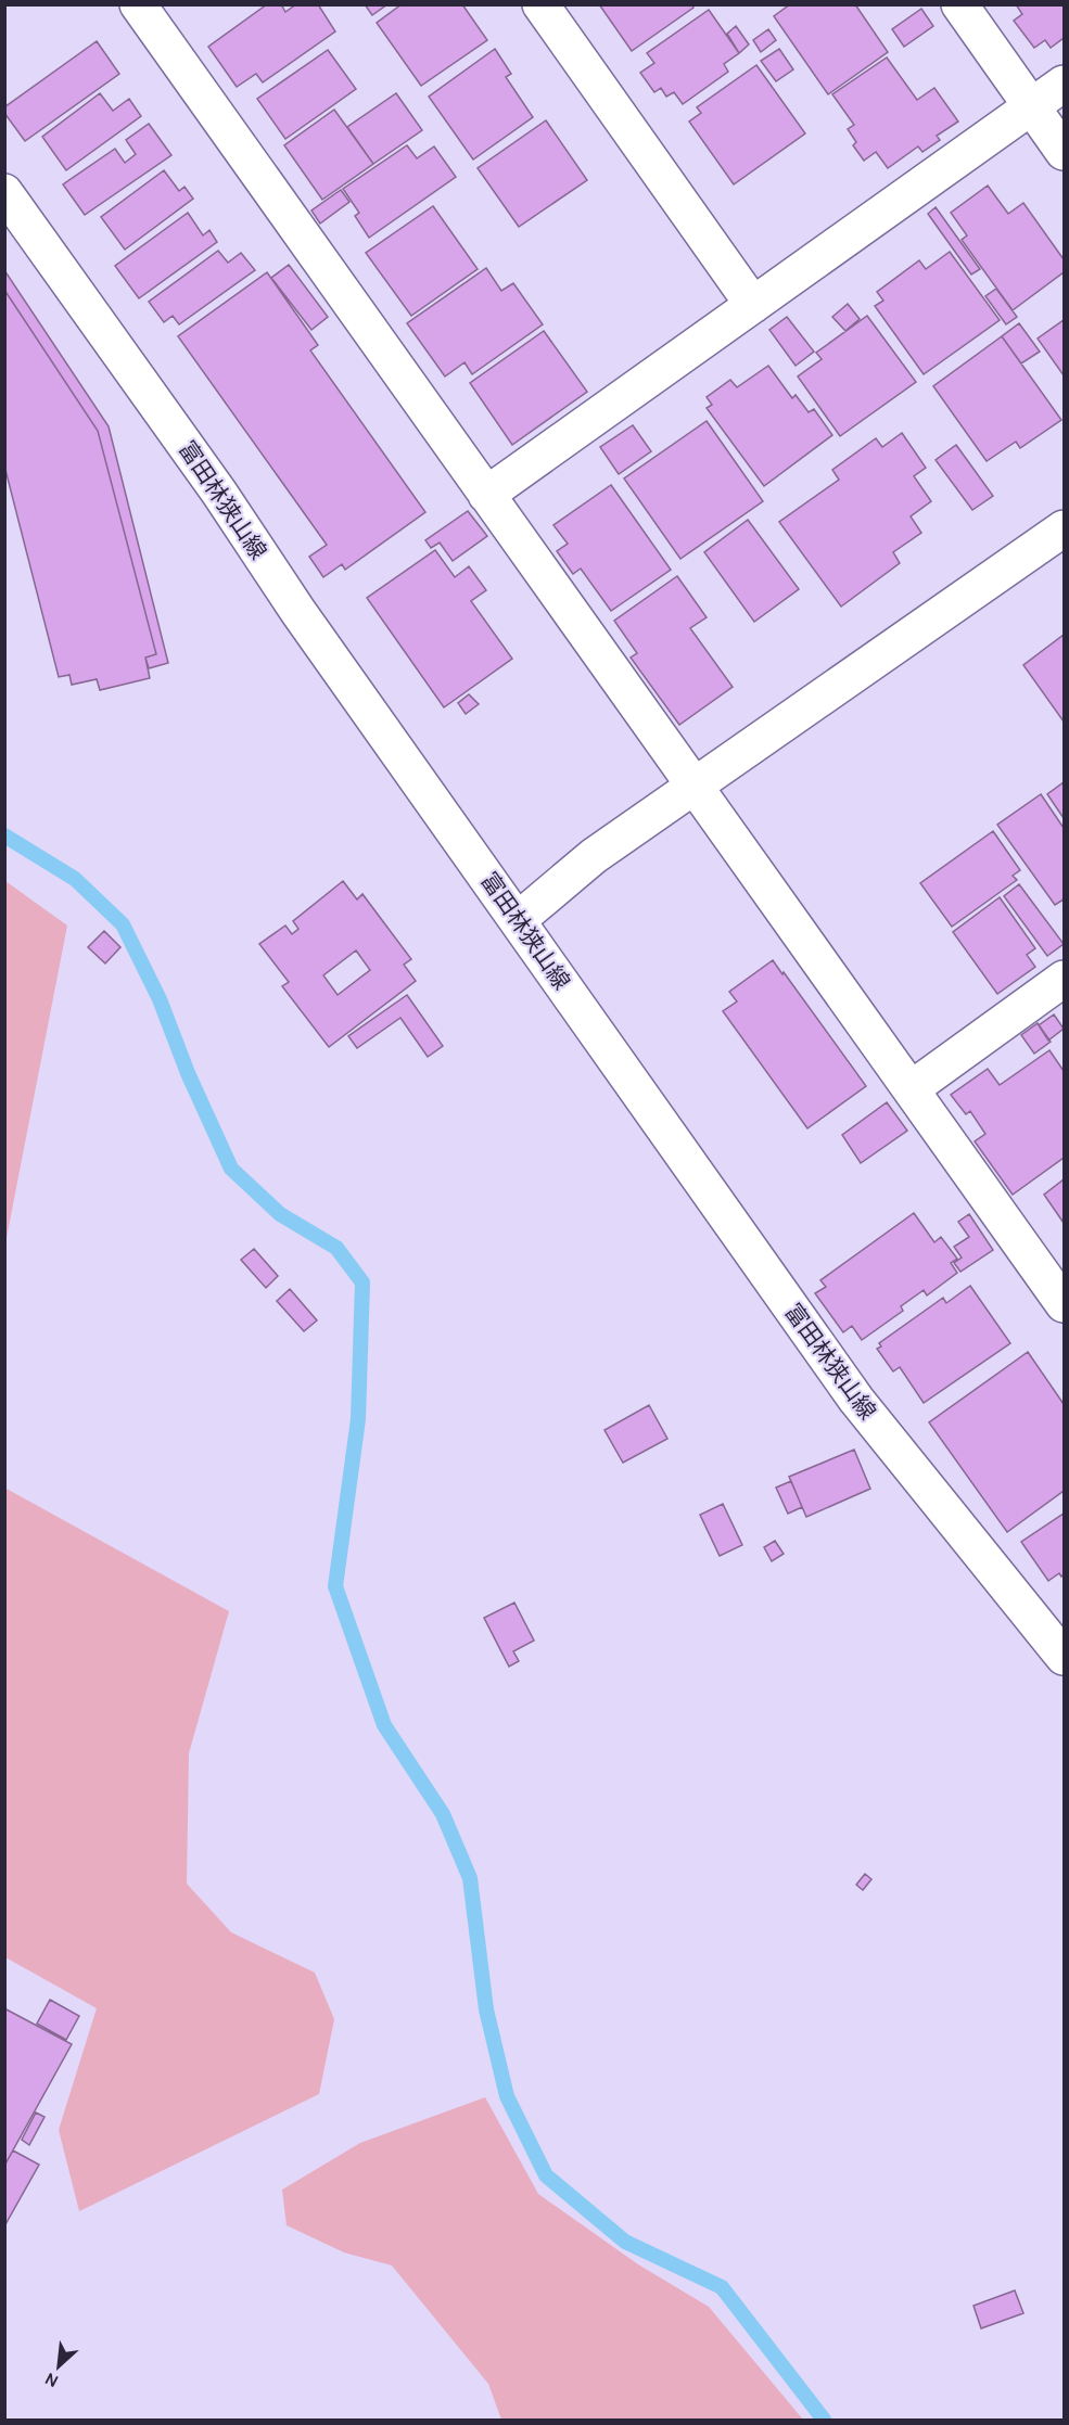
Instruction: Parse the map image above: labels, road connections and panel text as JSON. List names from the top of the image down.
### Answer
{
  "streets": {
    "street": ["富田林狭山線"]
  },
  "north": "bottom left"
}
